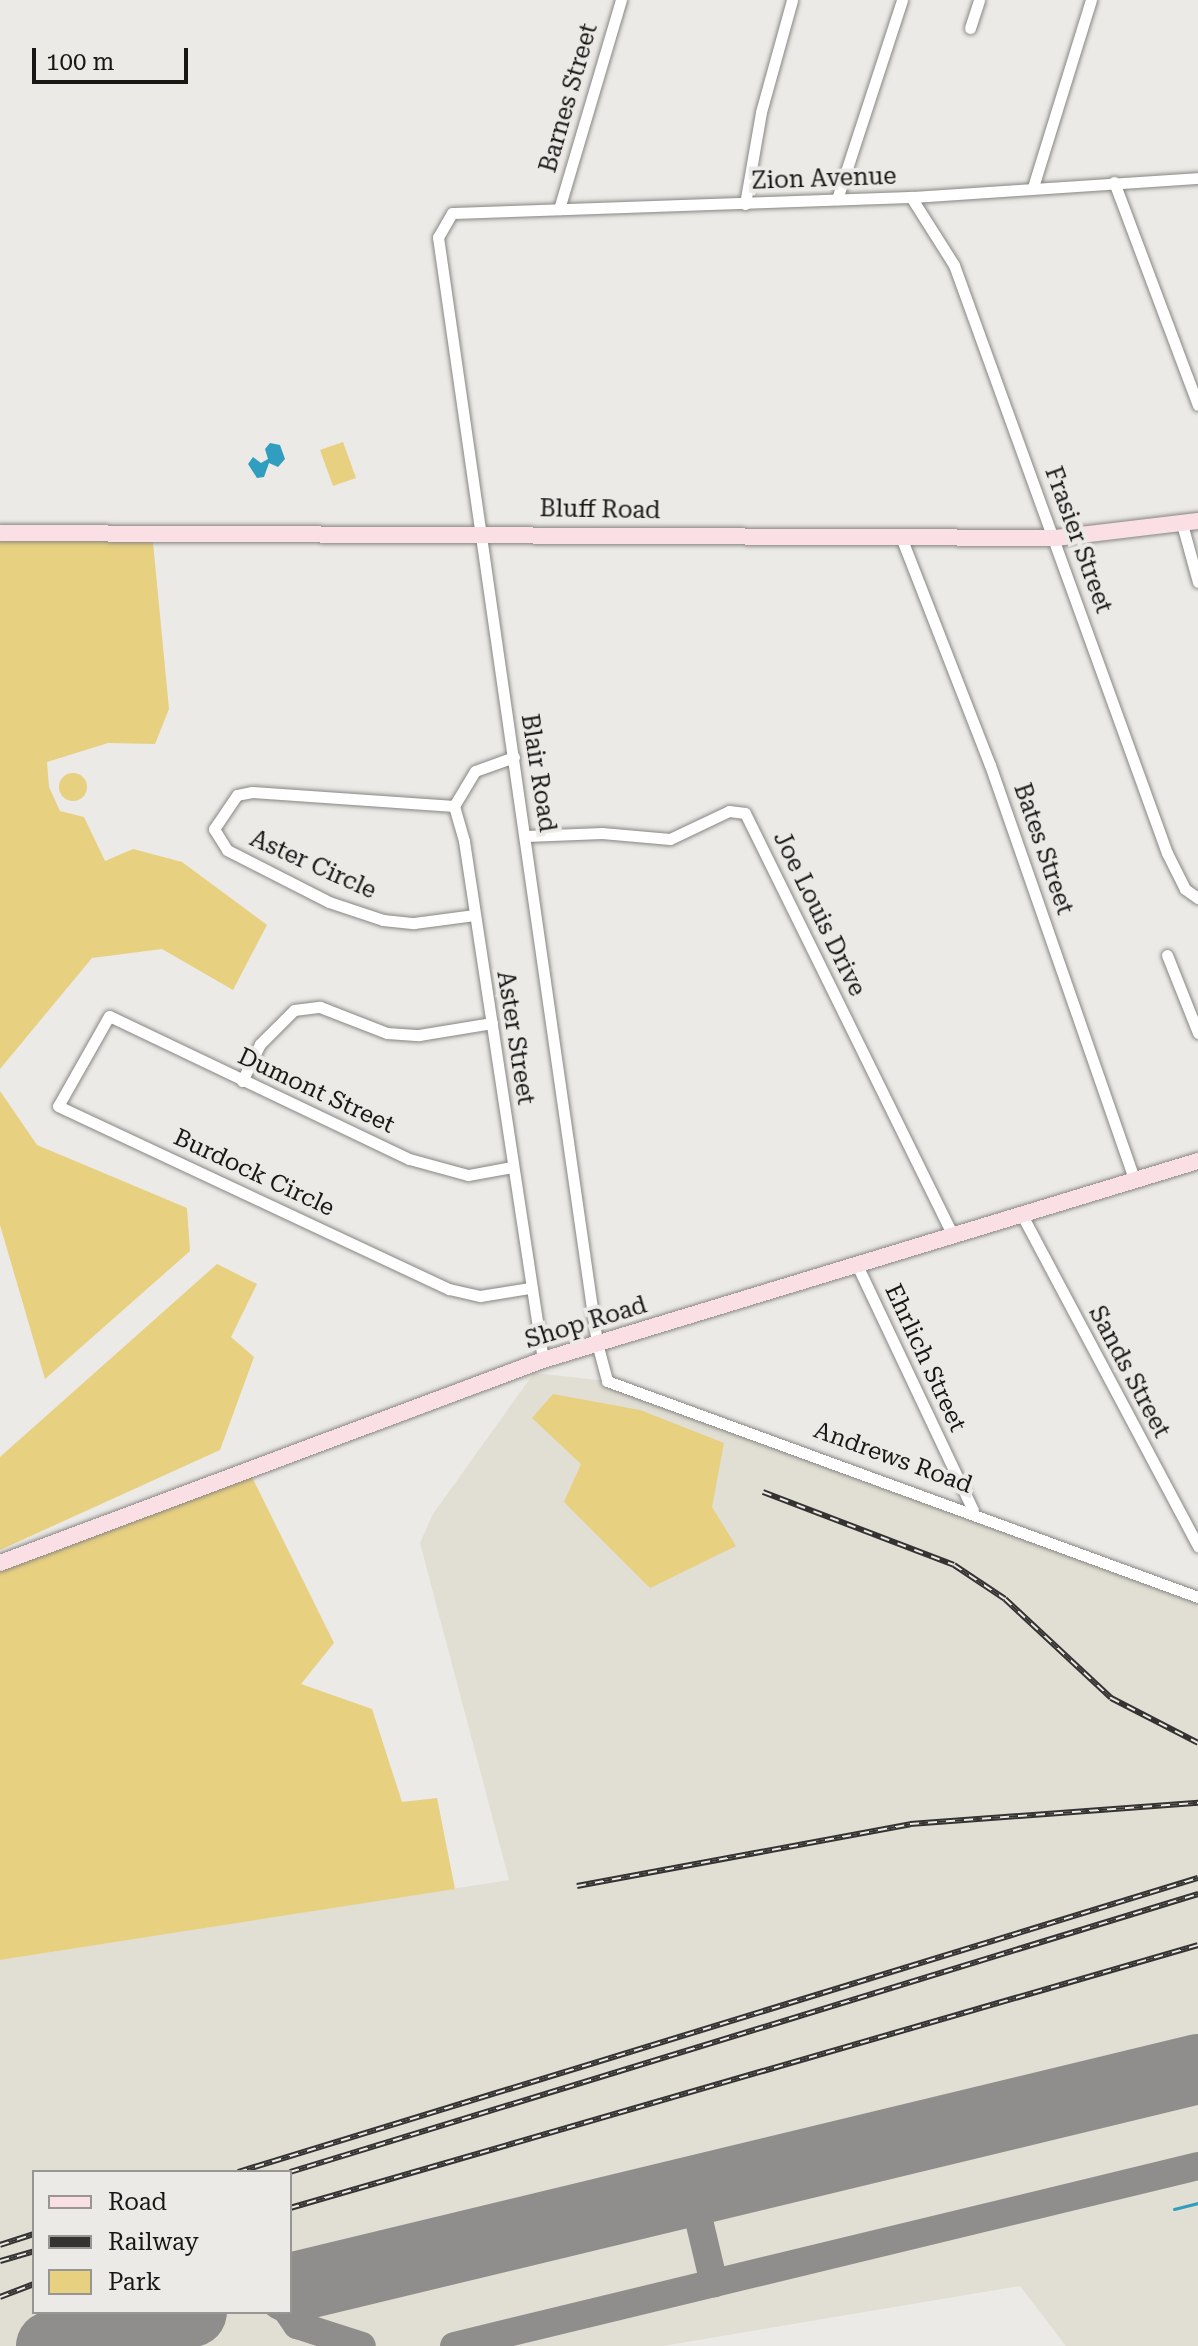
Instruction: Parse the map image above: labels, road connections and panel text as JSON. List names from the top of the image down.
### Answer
{
  "streets": {
    "street": [
      "Barnes Street",
      "Zion Avenue",
      "Bluff Road",
      "Frasier Street",
      "Blair Road",
      "Bates Street",
      "Aster Circle",
      "Joe Louis Drive",
      "Aster Street",
      "Dumont Street",
      "Burdock Circle",
      "Shop Road",
      "Ehrlich Street",
      "Sands Street",
      "Andrews Road"
    ]
  },
  "crossings": [
    ["Barnes Street", "Zion Avenue"],
    ["Zion Avenue", "Frasier Street"],
    ["Zion Avenue", "Blair Road"],
    ["Bluff Road", "Frasier Street"],
    ["Bluff Road", "Blair Road"],
    ["Bluff Road", "Bates Street"],
    ["Blair Road", "Joe Louis Drive"],
    ["Blair Road", "Shop Road"],
    ["Blair Road", "Andrews Road"],
    ["Bates Street", "Shop Road"],
    ["Aster Circle", "Aster Street"],
    ["Joe Louis Drive", "Shop Road"],
    ["Aster Street", "Dumont Street"],
    ["Aster Street", "Burdock Circle"],
    ["Aster Street", "Shop Road"],
    ["Dumont Street", "Burdock Circle"],
    ["Shop Road", "Ehrlich Street"],
    ["Shop Road", "Sands Street"],
    ["Shop Road", "Andrews Road"],
    ["Ehrlich Street", "Andrews Road"]
  ],
  "legend": ["Road", "Railway", "Park"],
  "scale_bar": "100 m"
}
